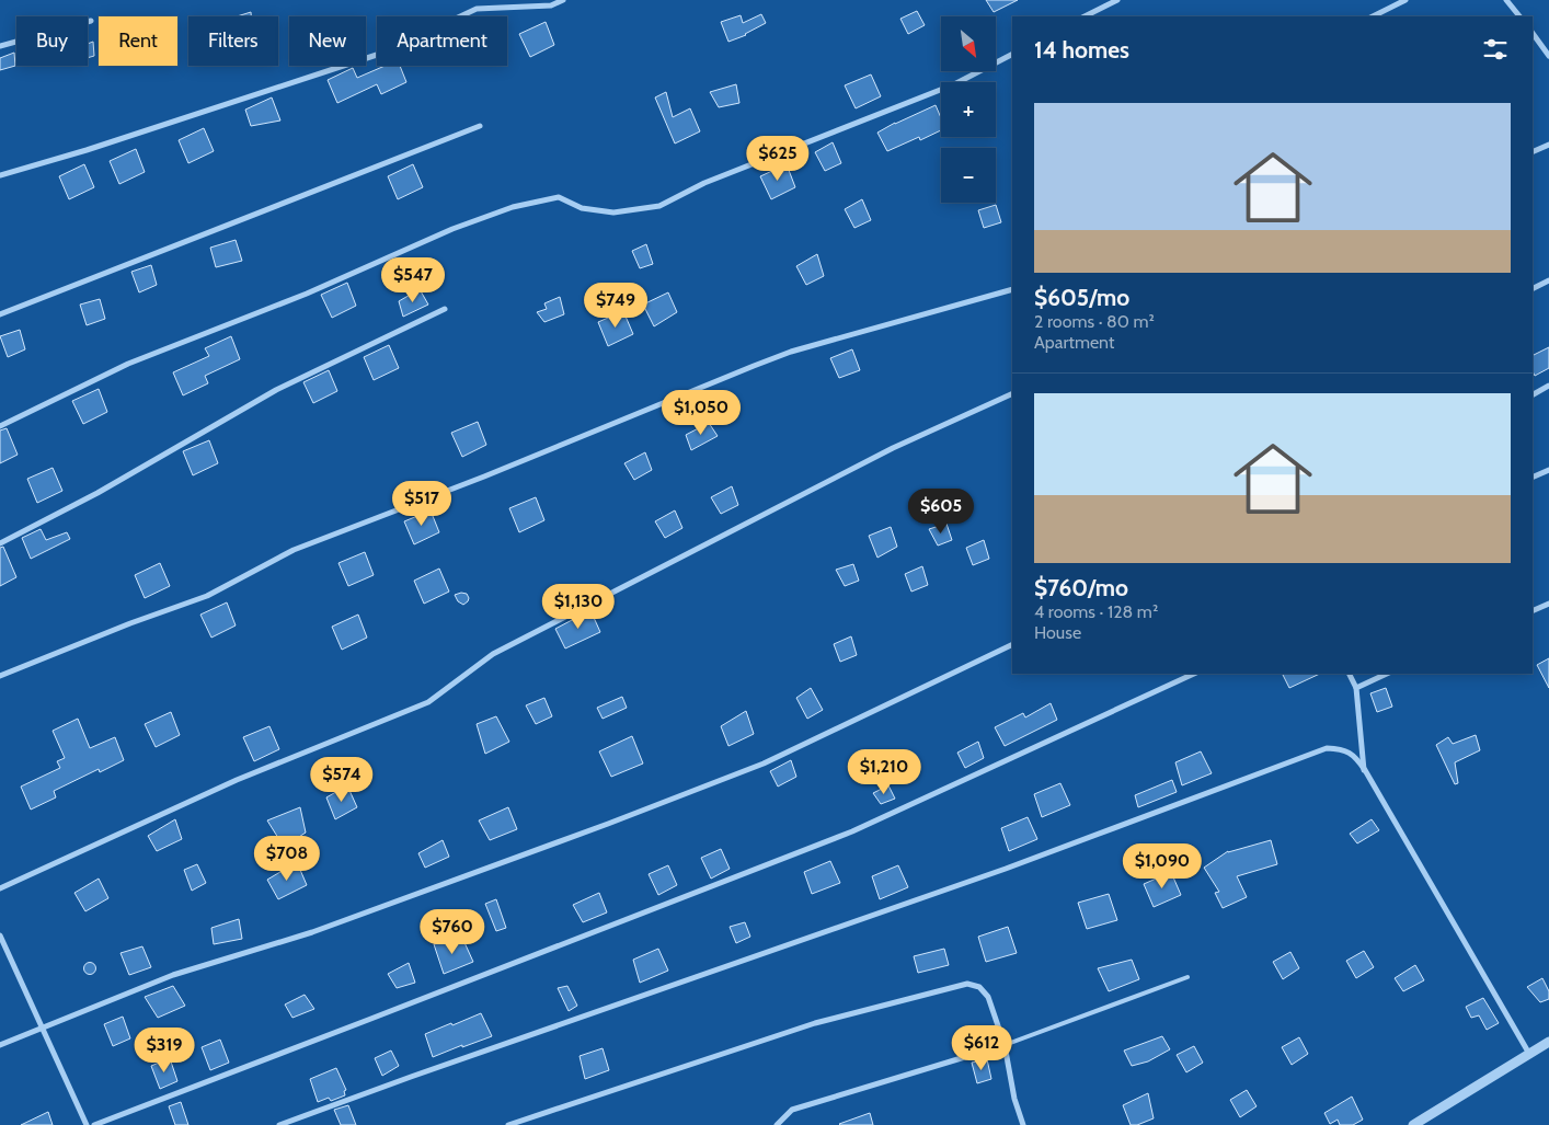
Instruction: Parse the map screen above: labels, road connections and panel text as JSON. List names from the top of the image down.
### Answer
{
  "north": "bottom right",
  "page": {
    "map_buttons": ["+", "−"],
    "chip": [
      "Buy",
      "Rent",
      "Filters",
      "New",
      "Apartment"
    ],
    "heading": "14 homes",
    "list": [
      {
        "name": "$605/mo",
        "note": "2 rooms · 80 m² · Apartment"
      },
      {
        "name": "$760/mo",
        "note": "4 rooms · 128 m² · House"
      }
    ],
    "price": [
      "$625",
      "$547",
      "$749",
      "$1,050",
      "$517",
      "$605",
      "$1,130",
      "$1,210",
      "$574",
      "$708",
      "$1,090",
      "$760",
      "$612",
      "$319"
    ]
  }
}
